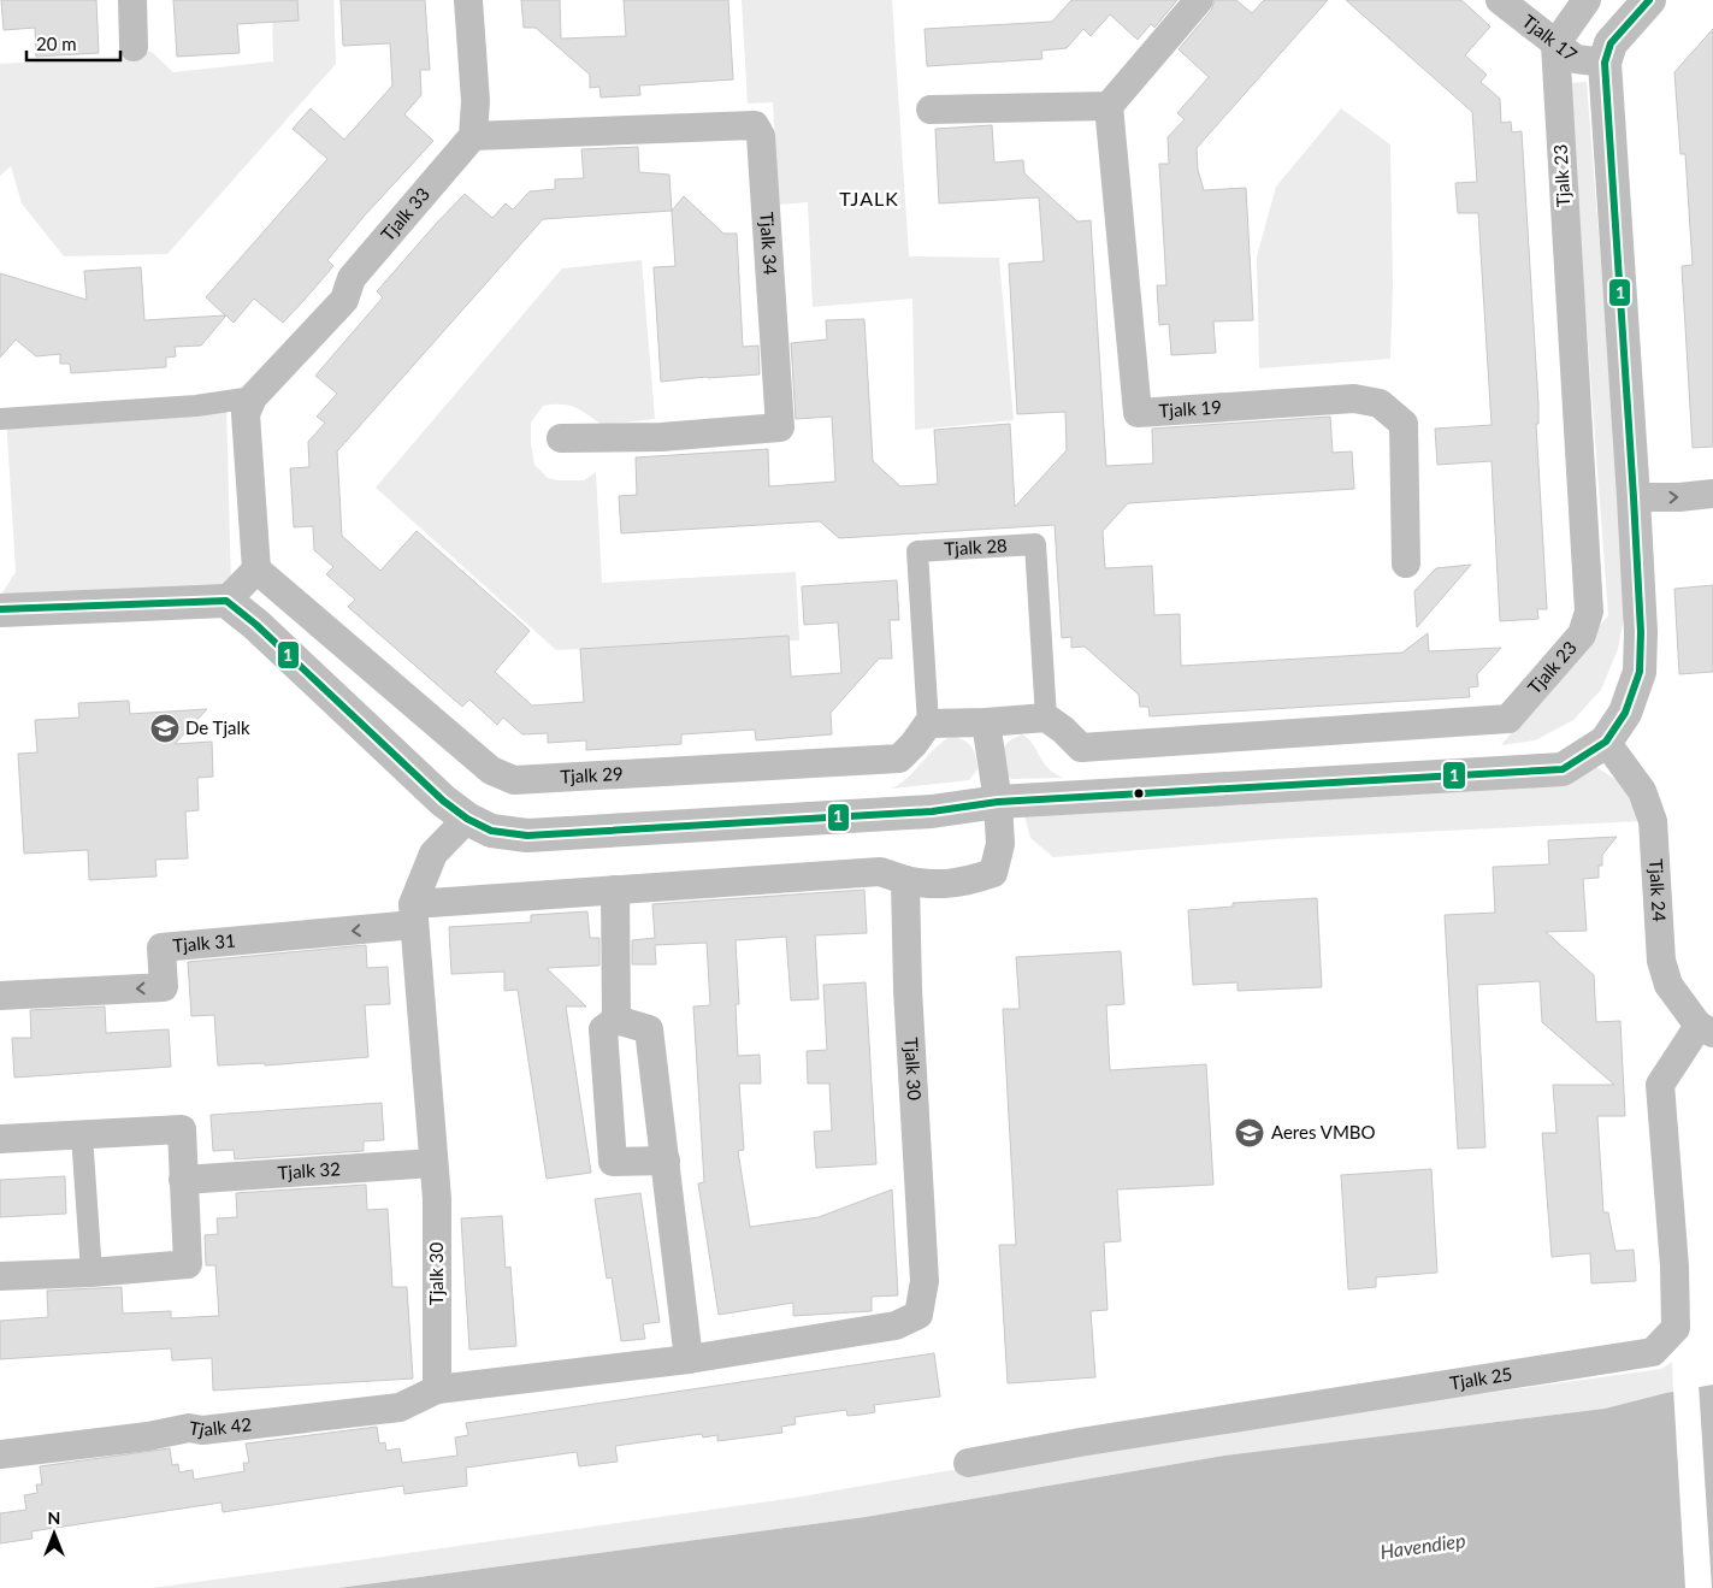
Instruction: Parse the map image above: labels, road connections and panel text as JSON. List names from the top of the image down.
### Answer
{
  "streets": {
    "street": [
      "Tjalk 17",
      "Tjalk 23",
      "Tjalk 33",
      "Tjalk 34",
      "Tjalk 19",
      "Tjalk 28",
      "Tjalk 29",
      "Tjalk 24",
      "Tjalk 31",
      "Tjalk 30",
      "Tjalk 32",
      "Tjalk 25",
      "Tjalk 42"
    ]
  },
  "crossings": [
    ["Tjalk 17", "Tjalk 23"],
    ["Tjalk 23", "Tjalk 28"],
    ["Tjalk 33", "Tjalk 34"],
    ["Tjalk 28", "Tjalk 29"],
    ["Tjalk 24", "Tjalk 25"],
    ["Tjalk 31", "Tjalk 30"],
    ["Tjalk 30", "Tjalk 32"],
    ["Tjalk 30", "Tjalk 42"]
  ],
  "one_way": ["Tjalk 31"],
  "districts": ["TJALK"],
  "water": ["Havendiep"],
  "places": {
    "school or university": ["De Tjalk", "Aeres VMBO"]
  },
  "lines": ["transit line 1"],
  "scale_bar": "20 m",
  "north": "top"
}
